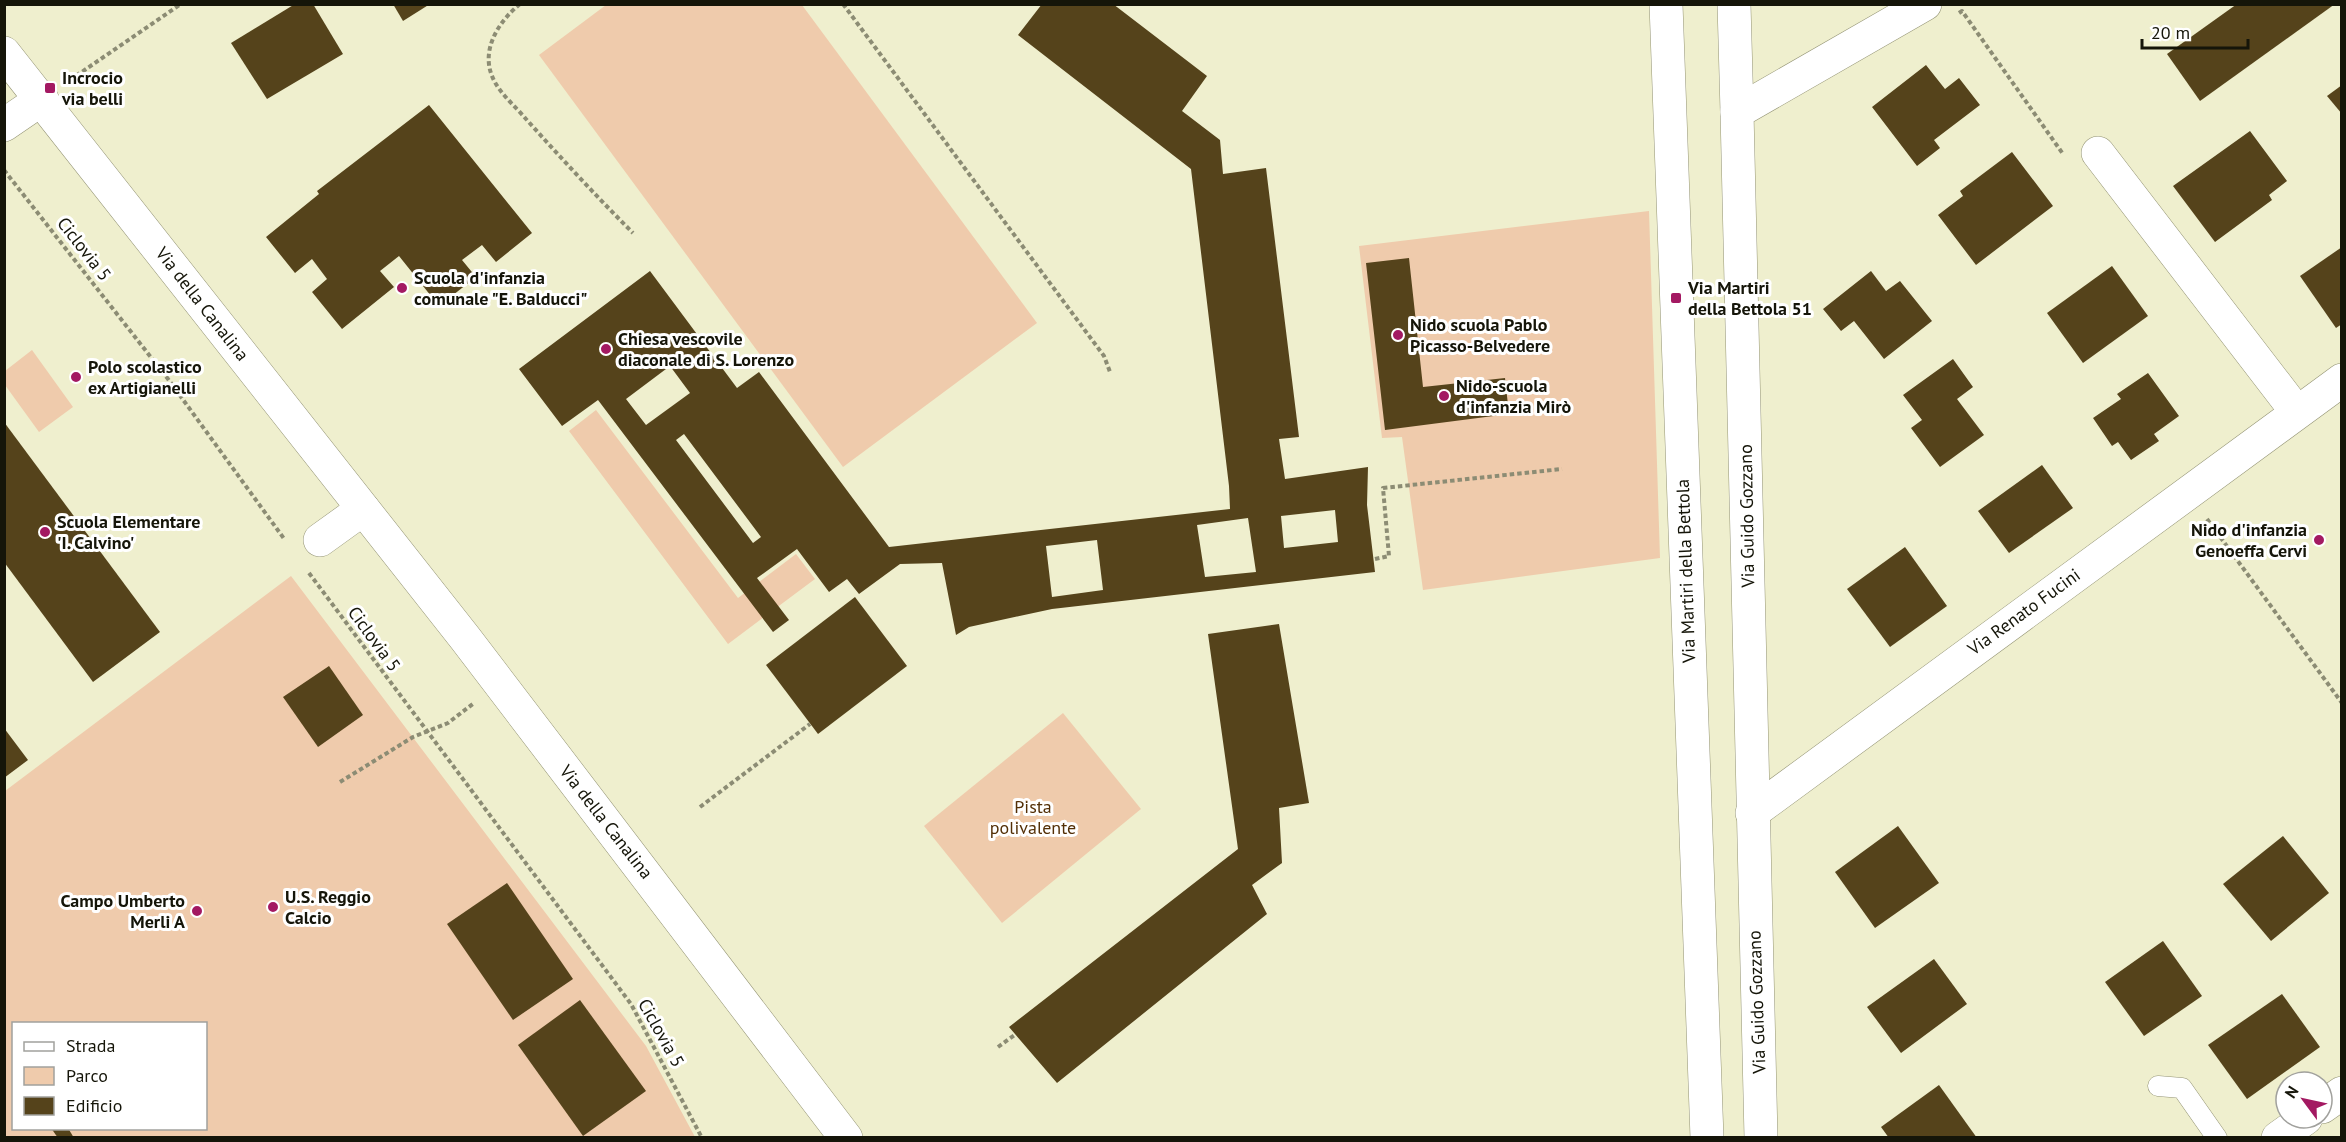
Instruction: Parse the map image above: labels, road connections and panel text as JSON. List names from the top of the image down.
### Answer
{
  "streets": {
    "street": [
      "Via della Canalina",
      "Via Guido Gozzano",
      "Via Martiri della Bettola",
      "Via Renato Fucini"
    ],
    "path": ["Ciclovia 5"]
  },
  "crossings": [
    ["Via Guido Gozzano", "Via Renato Fucini"]
  ],
  "parks": ["Pista polivalente"],
  "places": {
    "transit": ["Incrocio via belli", "Via Martiri della Bettola 51"],
    "other": [
      "Scuola d'infanzia comunale \"E. Balducci\"",
      "Nido scuola Pablo Picasso-Belvedere",
      "Chiesa vescovile diaconale di S. Lorenzo",
      "Polo scolastico ex Artigianelli",
      "Nido-scuola d'infanzia Mirò",
      "Scuola Elementare 'I. Calvino'",
      "Nido d'infanzia Genoeffa Cervi",
      "U.S. Reggio Calcio",
      "Campo Umberto Merli A"
    ]
  },
  "legend": ["Strada", "Parco", "Edificio"],
  "scale_bar": "20 m",
  "north": "top left"
}
